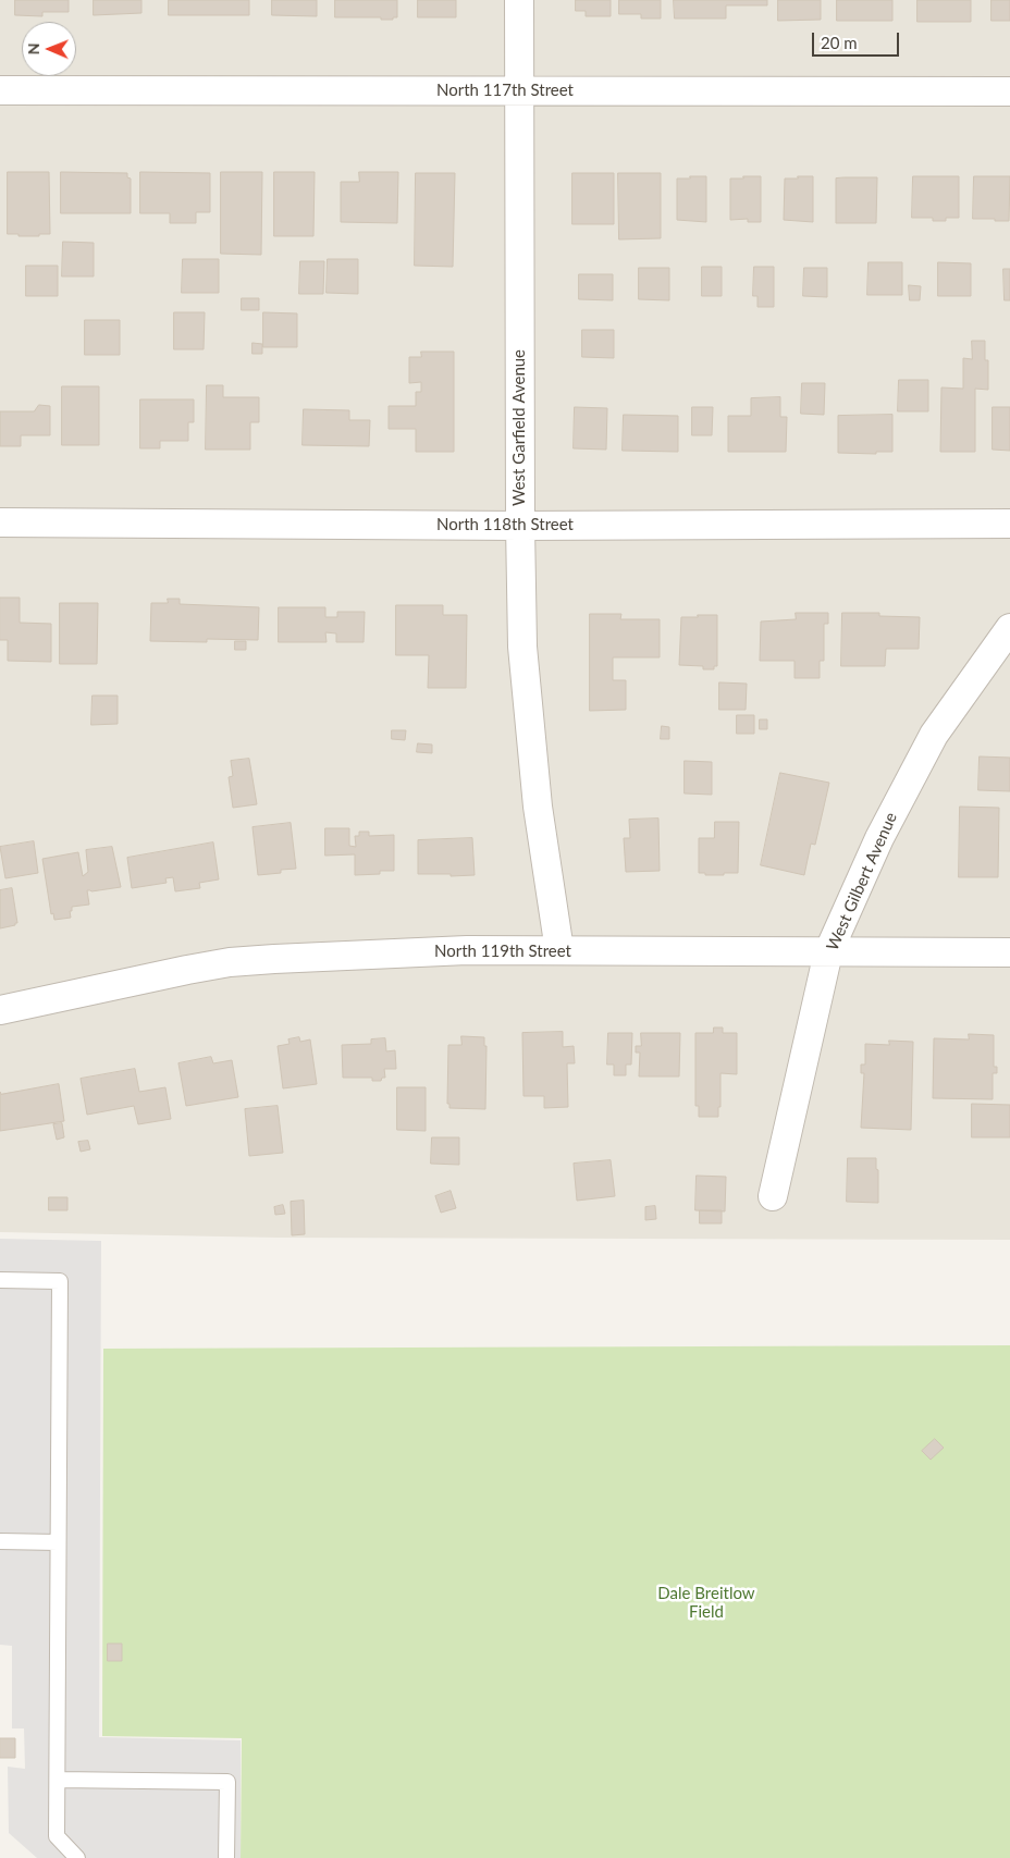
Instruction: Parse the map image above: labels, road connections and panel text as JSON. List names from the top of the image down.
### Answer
{
  "streets": {
    "street": [
      "North 117th Street",
      "West Garfield Avenue",
      "North 118th Street",
      "West Gilbert Avenue",
      "North 119th Street"
    ]
  },
  "crossings": [
    ["North 117th Street", "West Garfield Avenue"],
    ["West Garfield Avenue", "North 118th Street"],
    ["West Garfield Avenue", "North 119th Street"],
    ["West Gilbert Avenue", "North 119th Street"]
  ],
  "parks": ["Dale Breitlow Field"],
  "scale_bar": "20 m",
  "north": "left"
}
